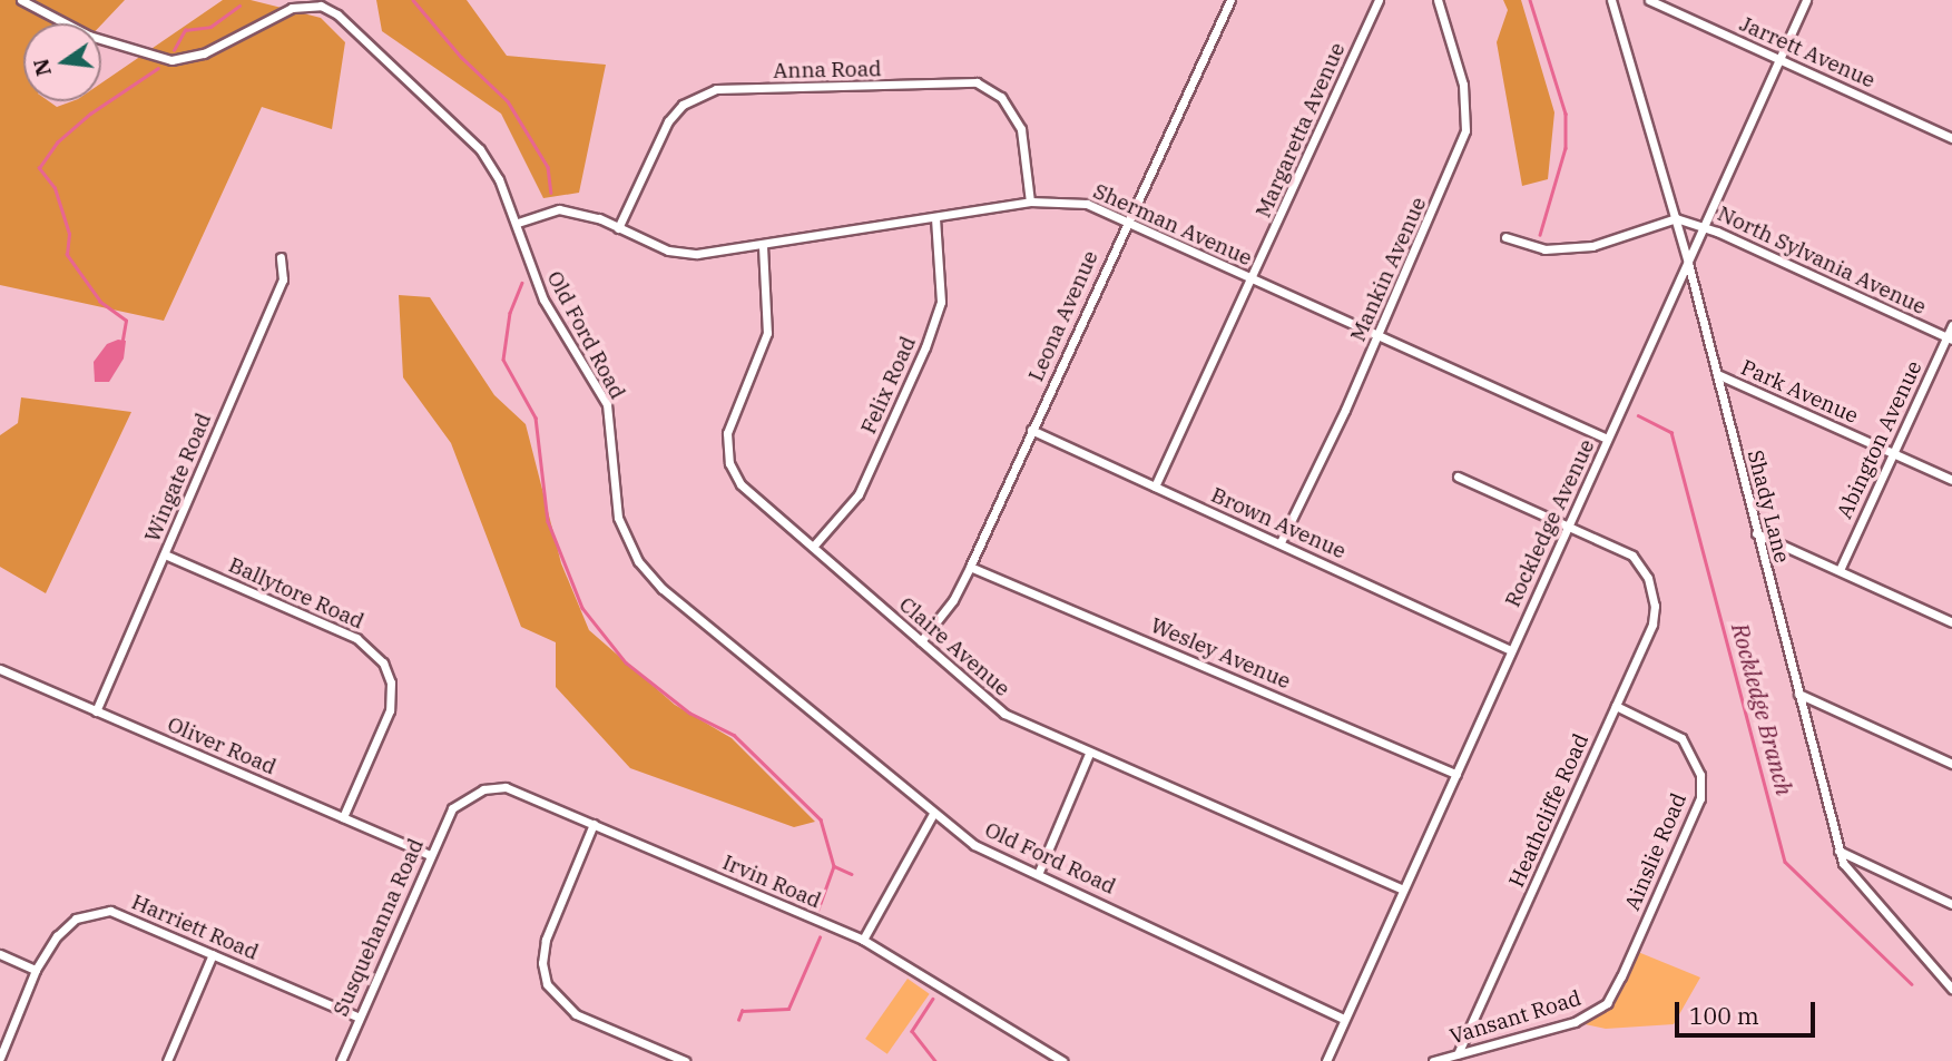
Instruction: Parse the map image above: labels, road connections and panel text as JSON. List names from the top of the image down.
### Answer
{
  "streets": {
    "street": [
      "Jarrett Avenue",
      "Anna Road",
      "Margaretta Avenue",
      "Sherman Avenue",
      "North Sylvania Avenue",
      "Mankin Avenue",
      "Leona Avenue",
      "Old Ford Road",
      "Felix Road",
      "Park Avenue",
      "Abington Avenue",
      "Wingate Road",
      "Shady Lane",
      "Brown Avenue",
      "Rockledge Avenue",
      "Ballytore Road",
      "Claire Avenue",
      "Wesley Avenue",
      "Oliver Road",
      "Heathcliffe Road",
      "Ainslie Road",
      "Irvin Road",
      "Harriett Road",
      "Susquehanna Road",
      "Vansant Road"
    ]
  },
  "crossings": [
    ["Jarrett Avenue", "Rockledge Avenue"],
    ["Anna Road", "Sherman Avenue"],
    ["Margaretta Avenue", "Sherman Avenue"],
    ["Margaretta Avenue", "Brown Avenue"],
    ["Sherman Avenue", "Mankin Avenue"],
    ["Sherman Avenue", "Leona Avenue"],
    ["Sherman Avenue", "Old Ford Road"],
    ["Sherman Avenue", "Felix Road"],
    ["Sherman Avenue", "Rockledge Avenue"],
    ["Sherman Avenue", "Claire Avenue"],
    ["North Sylvania Avenue", "Abington Avenue"],
    ["North Sylvania Avenue", "Shady Lane"],
    ["North Sylvania Avenue", "Rockledge Avenue"],
    ["Mankin Avenue", "Brown Avenue"],
    ["Leona Avenue", "Brown Avenue"],
    ["Leona Avenue", "Claire Avenue"],
    ["Leona Avenue", "Wesley Avenue"],
    ["Old Ford Road", "Rockledge Avenue"],
    ["Felix Road", "Claire Avenue"],
    ["Park Avenue", "Abington Avenue"],
    ["Park Avenue", "Shady Lane"],
    ["Wingate Road", "Ballytore Road"],
    ["Wingate Road", "Oliver Road"],
    ["Shady Lane", "Rockledge Avenue"],
    ["Brown Avenue", "Rockledge Avenue"],
    ["Rockledge Avenue", "Claire Avenue"],
    ["Rockledge Avenue", "Wesley Avenue"],
    ["Rockledge Avenue", "Heathcliffe Road"],
    ["Ballytore Road", "Oliver Road"],
    ["Oliver Road", "Susquehanna Road"],
    ["Heathcliffe Road", "Ainslie Road"],
    ["Heathcliffe Road", "Vansant Road"],
    ["Ainslie Road", "Vansant Road"],
    ["Irvin Road", "Susquehanna Road"],
    ["Harriett Road", "Susquehanna Road"]
  ],
  "water": ["Rockledge Branch"],
  "scale_bar": "100 m",
  "north": "left"
}
